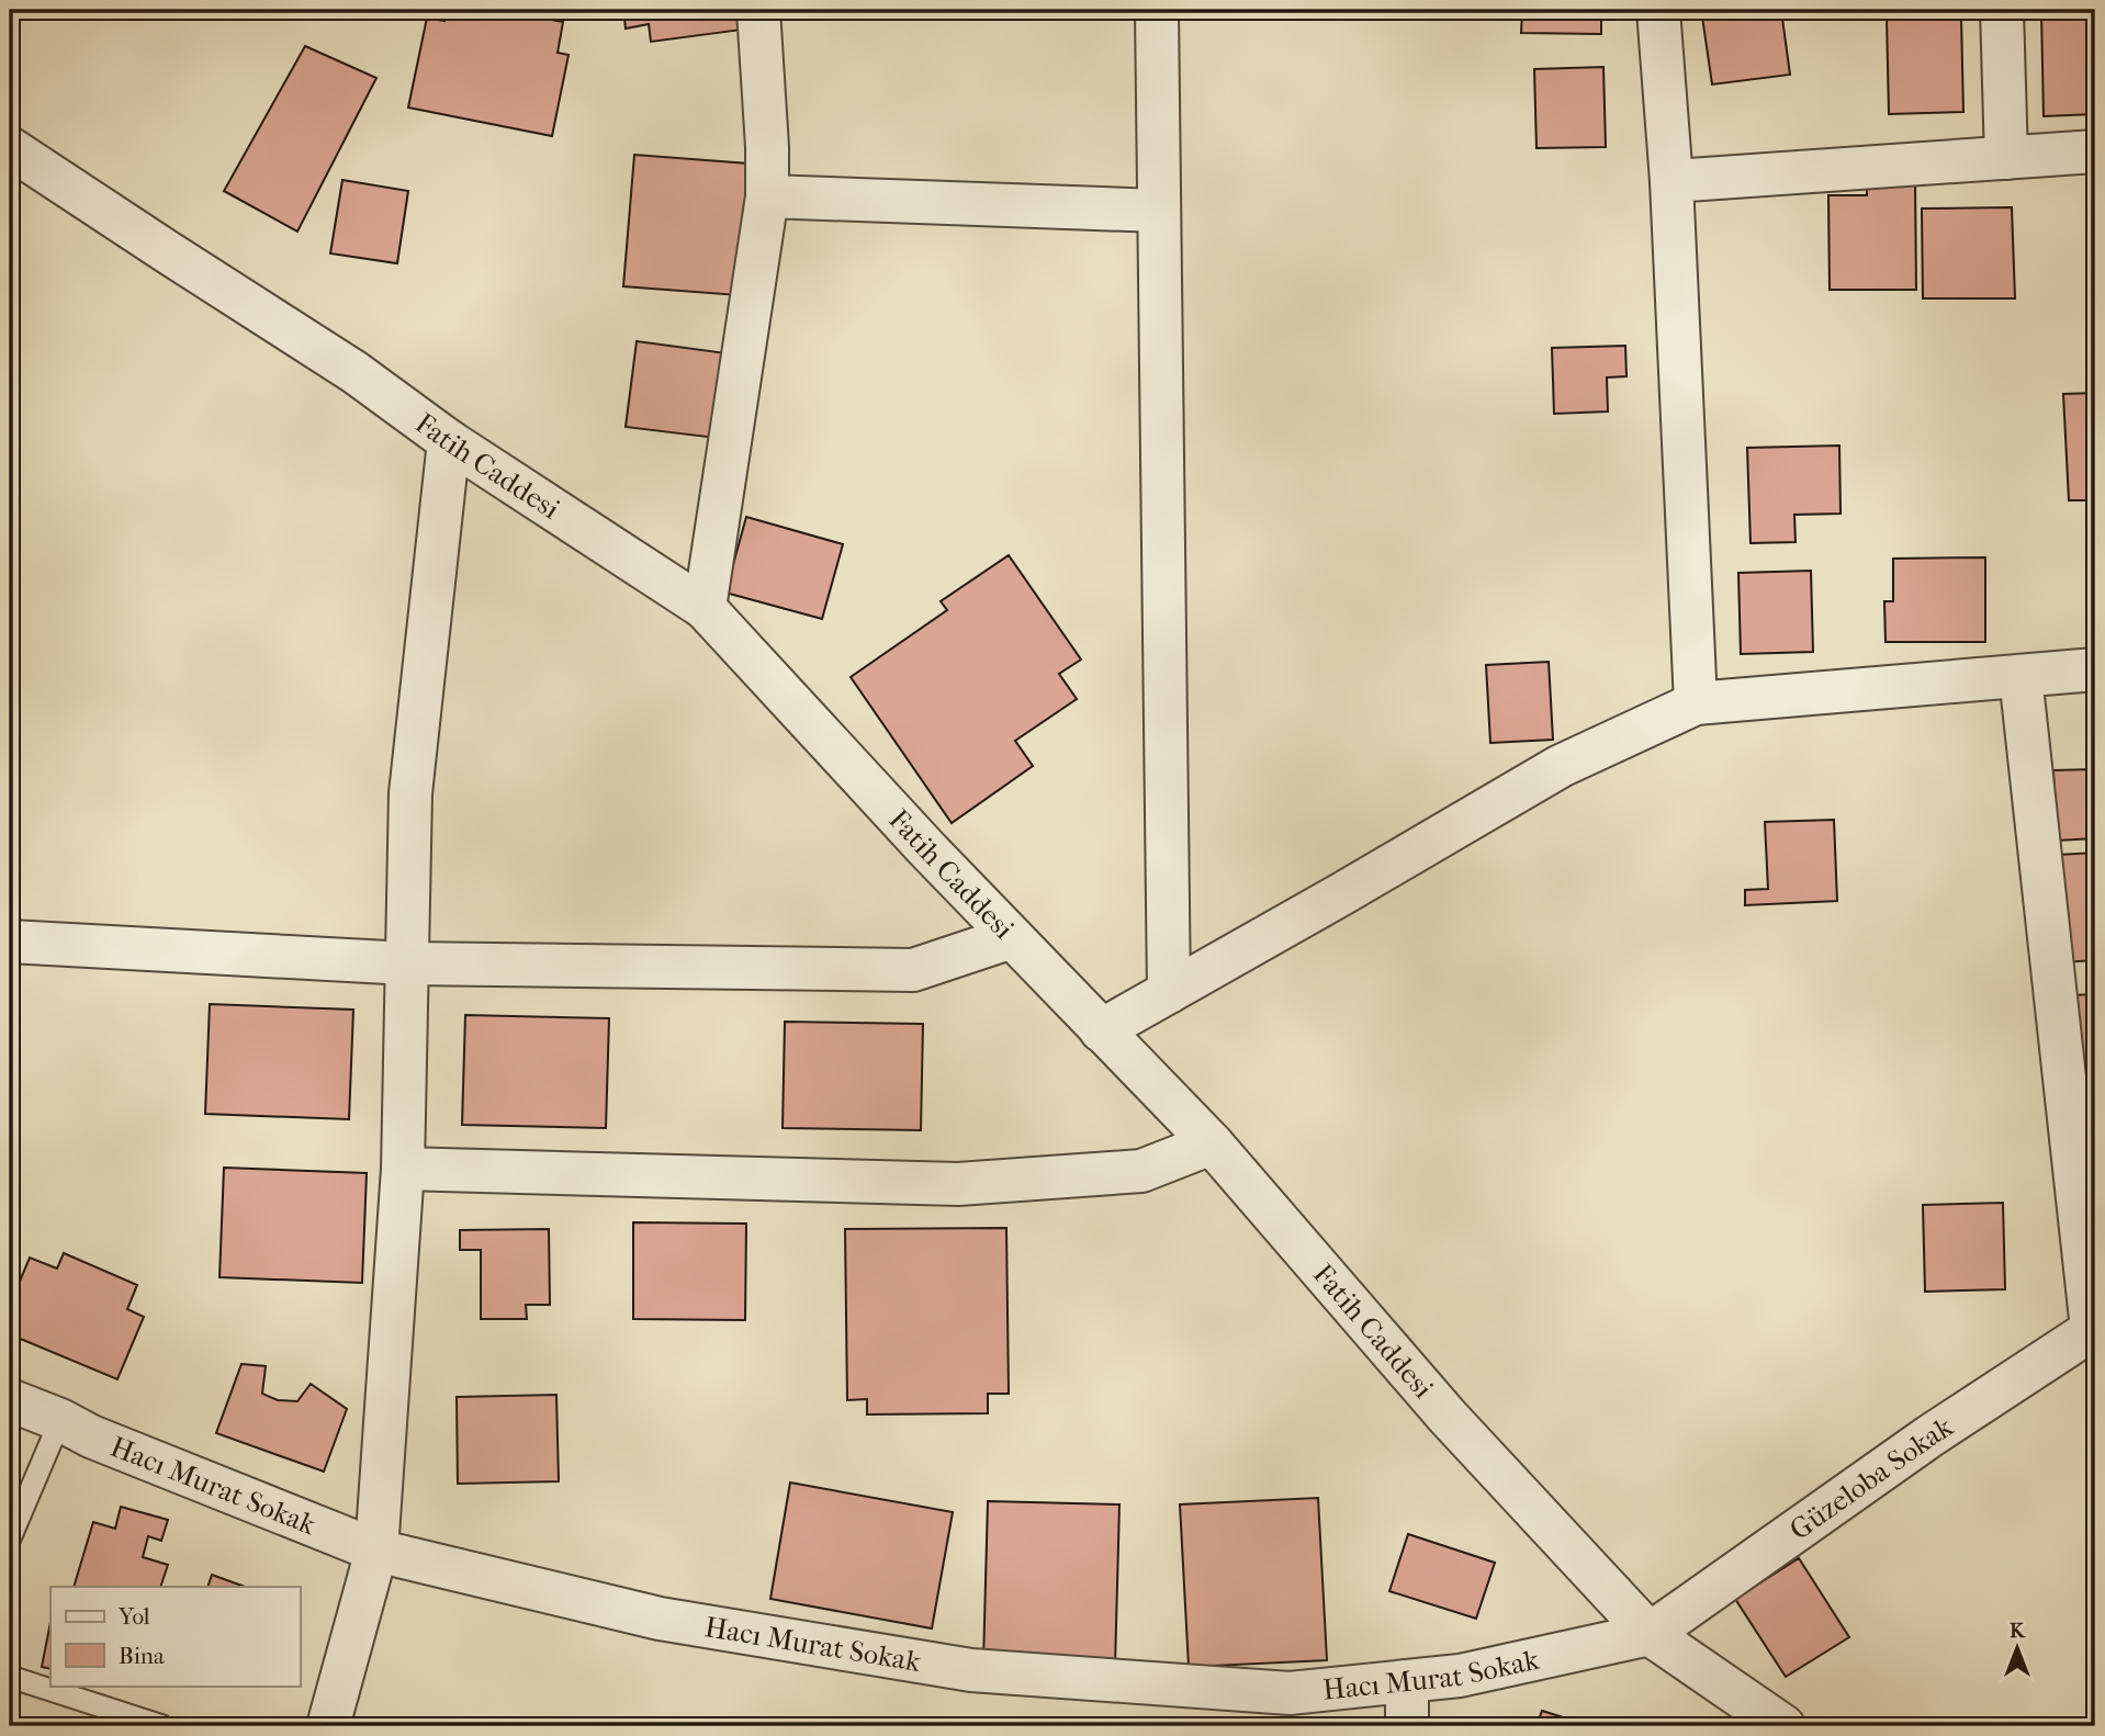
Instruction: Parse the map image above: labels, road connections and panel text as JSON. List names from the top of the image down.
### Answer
{
  "streets": {
    "street": ["Fatih Caddesi", "Güzeloba Sokak", "Hacı Murat Sokak"]
  },
  "crossings": [
    ["Fatih Caddesi", "Güzeloba Sokak"],
    ["Fatih Caddesi", "Hacı Murat Sokak"],
    ["Güzeloba Sokak", "Hacı Murat Sokak"]
  ],
  "legend": ["Yol", "Bina"],
  "north": "top"
}
